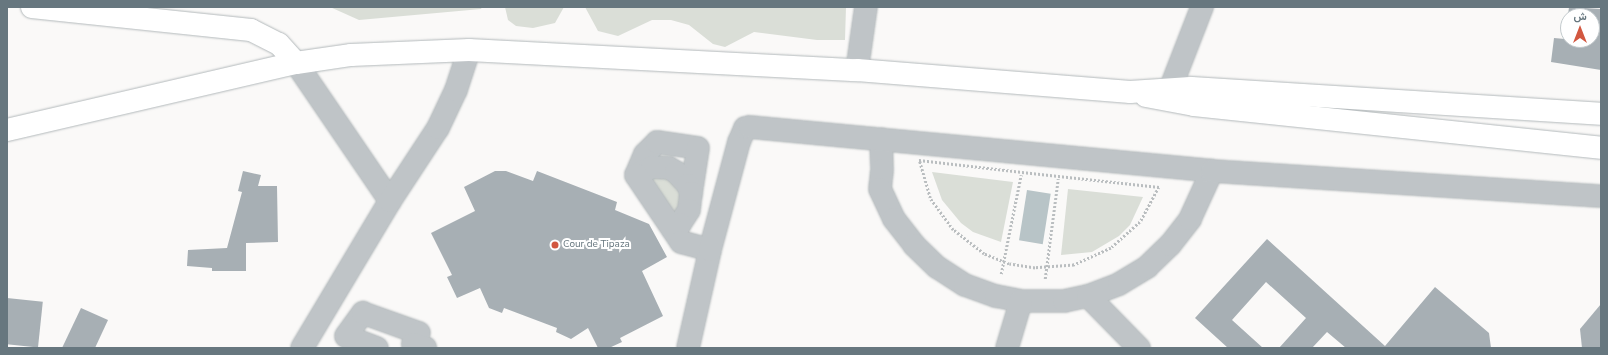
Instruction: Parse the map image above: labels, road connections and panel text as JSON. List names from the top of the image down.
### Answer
{
  "places": ["Cour de Tipaza"],
  "north": "top"
}
